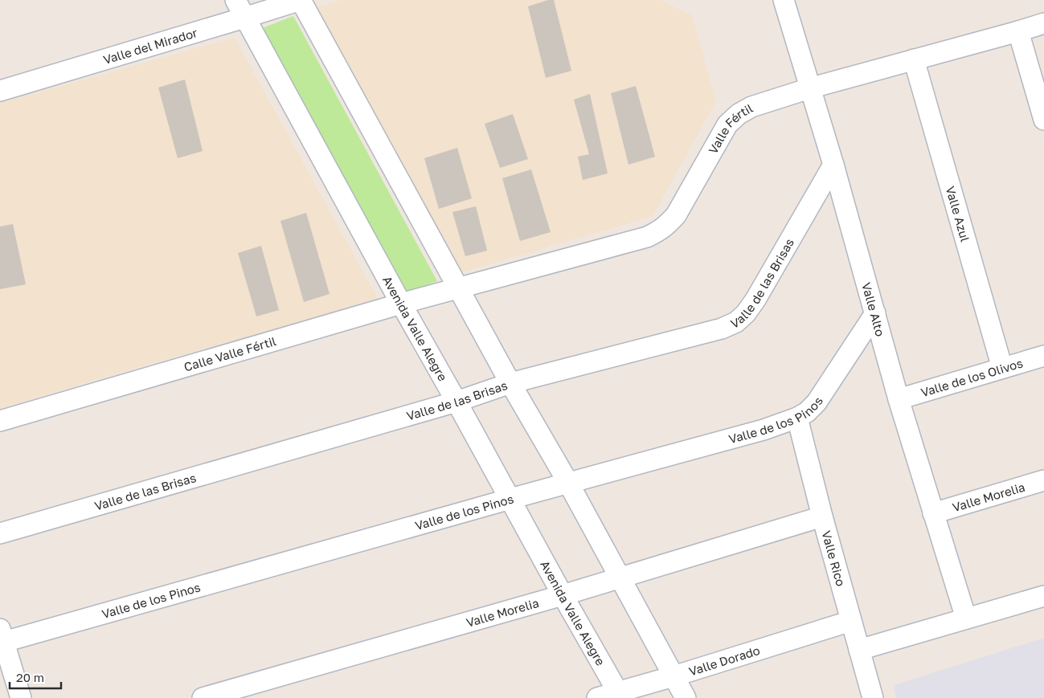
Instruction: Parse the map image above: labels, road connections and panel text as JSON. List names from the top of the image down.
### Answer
{
  "streets": {
    "street": [
      "Valle del Mirador",
      "Valle Fértil",
      "Valle Azul",
      "Valle de las Brisas",
      "Valle Alto",
      "Avenida Valle Alegre",
      "Calle Valle Fértil",
      "Valle de los Olivos",
      "Valle de los Pinos",
      "Valle Morelia",
      "Valle Rico",
      "Valle Dorado"
    ]
  },
  "crossings": [
    ["Valle del Mirador", "Avenida Valle Alegre"],
    ["Valle Fértil", "Valle Azul"],
    ["Valle Fértil", "Valle Alto"],
    ["Valle Fértil", "Calle Valle Fértil"],
    ["Valle Azul", "Valle de los Olivos"],
    ["Valle de las Brisas", "Valle Alto"],
    ["Valle de las Brisas", "Avenida Valle Alegre"],
    ["Valle Alto", "Valle de los Olivos"],
    ["Valle Alto", "Valle de los Pinos"],
    ["Valle Alto", "Valle Morelia"],
    ["Avenida Valle Alegre", "Calle Valle Fértil"],
    ["Avenida Valle Alegre", "Valle de los Pinos"],
    ["Avenida Valle Alegre", "Valle Morelia"],
    ["Avenida Valle Alegre", "Valle Dorado"],
    ["Valle de los Pinos", "Valle Rico"],
    ["Valle Morelia", "Valle Rico"],
    ["Valle Rico", "Valle Dorado"]
  ],
  "scale_bar": "20 m"
}
